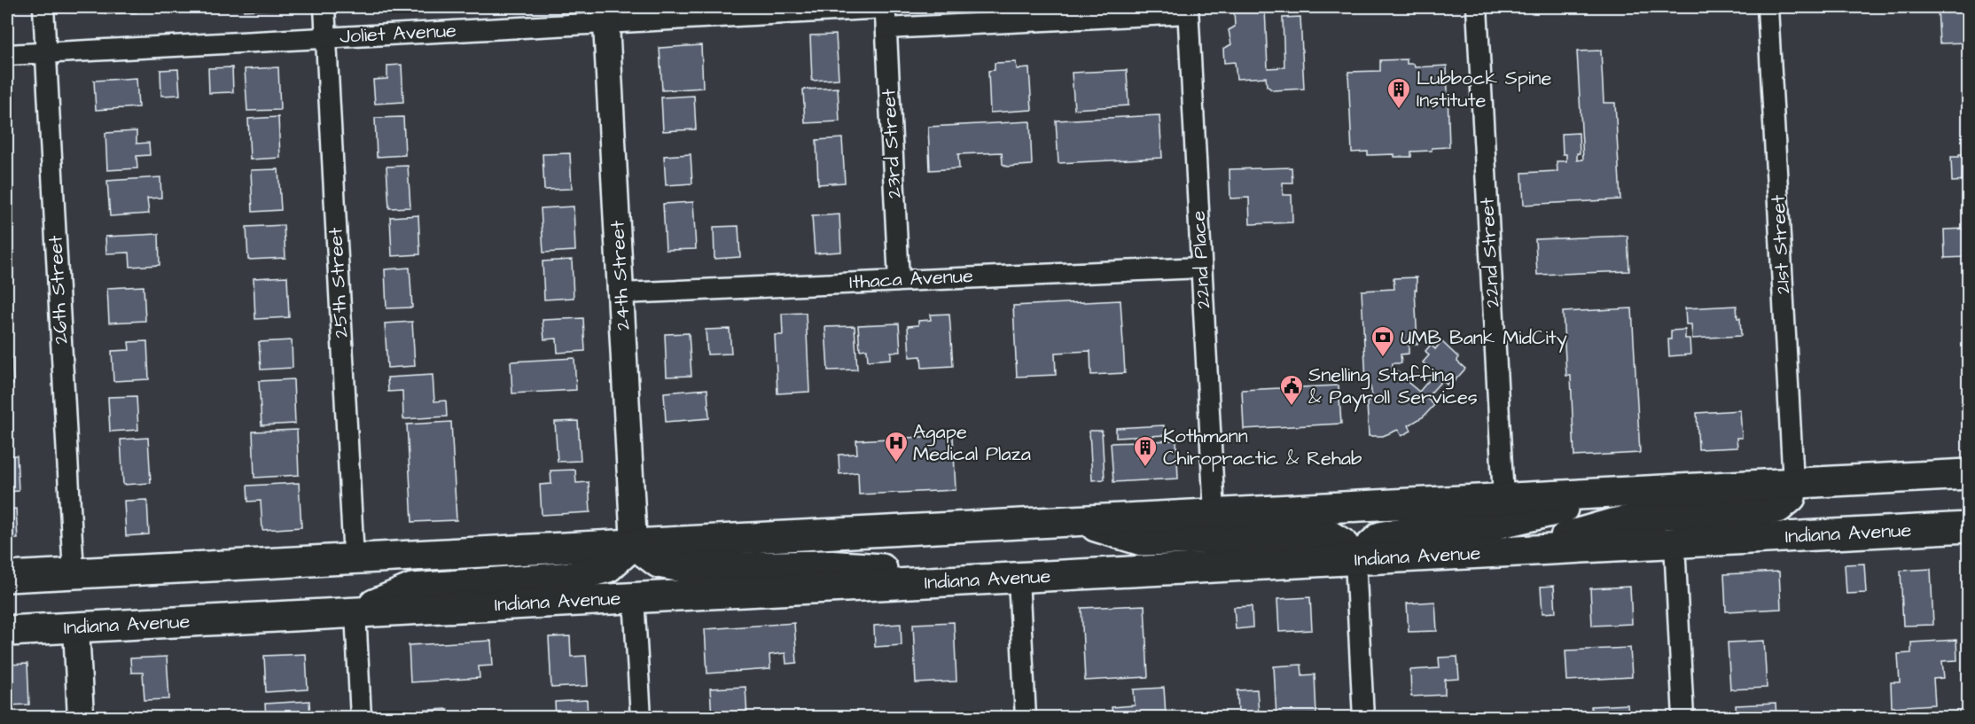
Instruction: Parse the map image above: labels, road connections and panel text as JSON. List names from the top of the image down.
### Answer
{
  "streets": {
    "main road": ["Indiana Avenue"],
    "street": [
      "Joliet Avenue",
      "23rd Street",
      "21st Street",
      "22nd Street",
      "22nd Place",
      "24th Street",
      "Ithaca Avenue",
      "25th Street",
      "26th Street"
    ]
  },
  "crossings": [
    ["Joliet Avenue", "23rd Street"],
    ["Joliet Avenue", "24th Street"],
    ["Joliet Avenue", "25th Street"],
    ["Joliet Avenue", "26th Street"],
    ["23rd Street", "Ithaca Avenue"],
    ["22nd Place", "Ithaca Avenue"],
    ["24th Street", "Ithaca Avenue"]
  ],
  "places": {
    "building": ["Lubbock Spine Institute", "Kothmann Chiropractic & Rehab"],
    "bank": ["UMB Bank MidCity"],
    "public building": ["Snelling Staffing & Payroll Services"],
    "hospital": ["Agape Medical Plaza"]
  }
}
